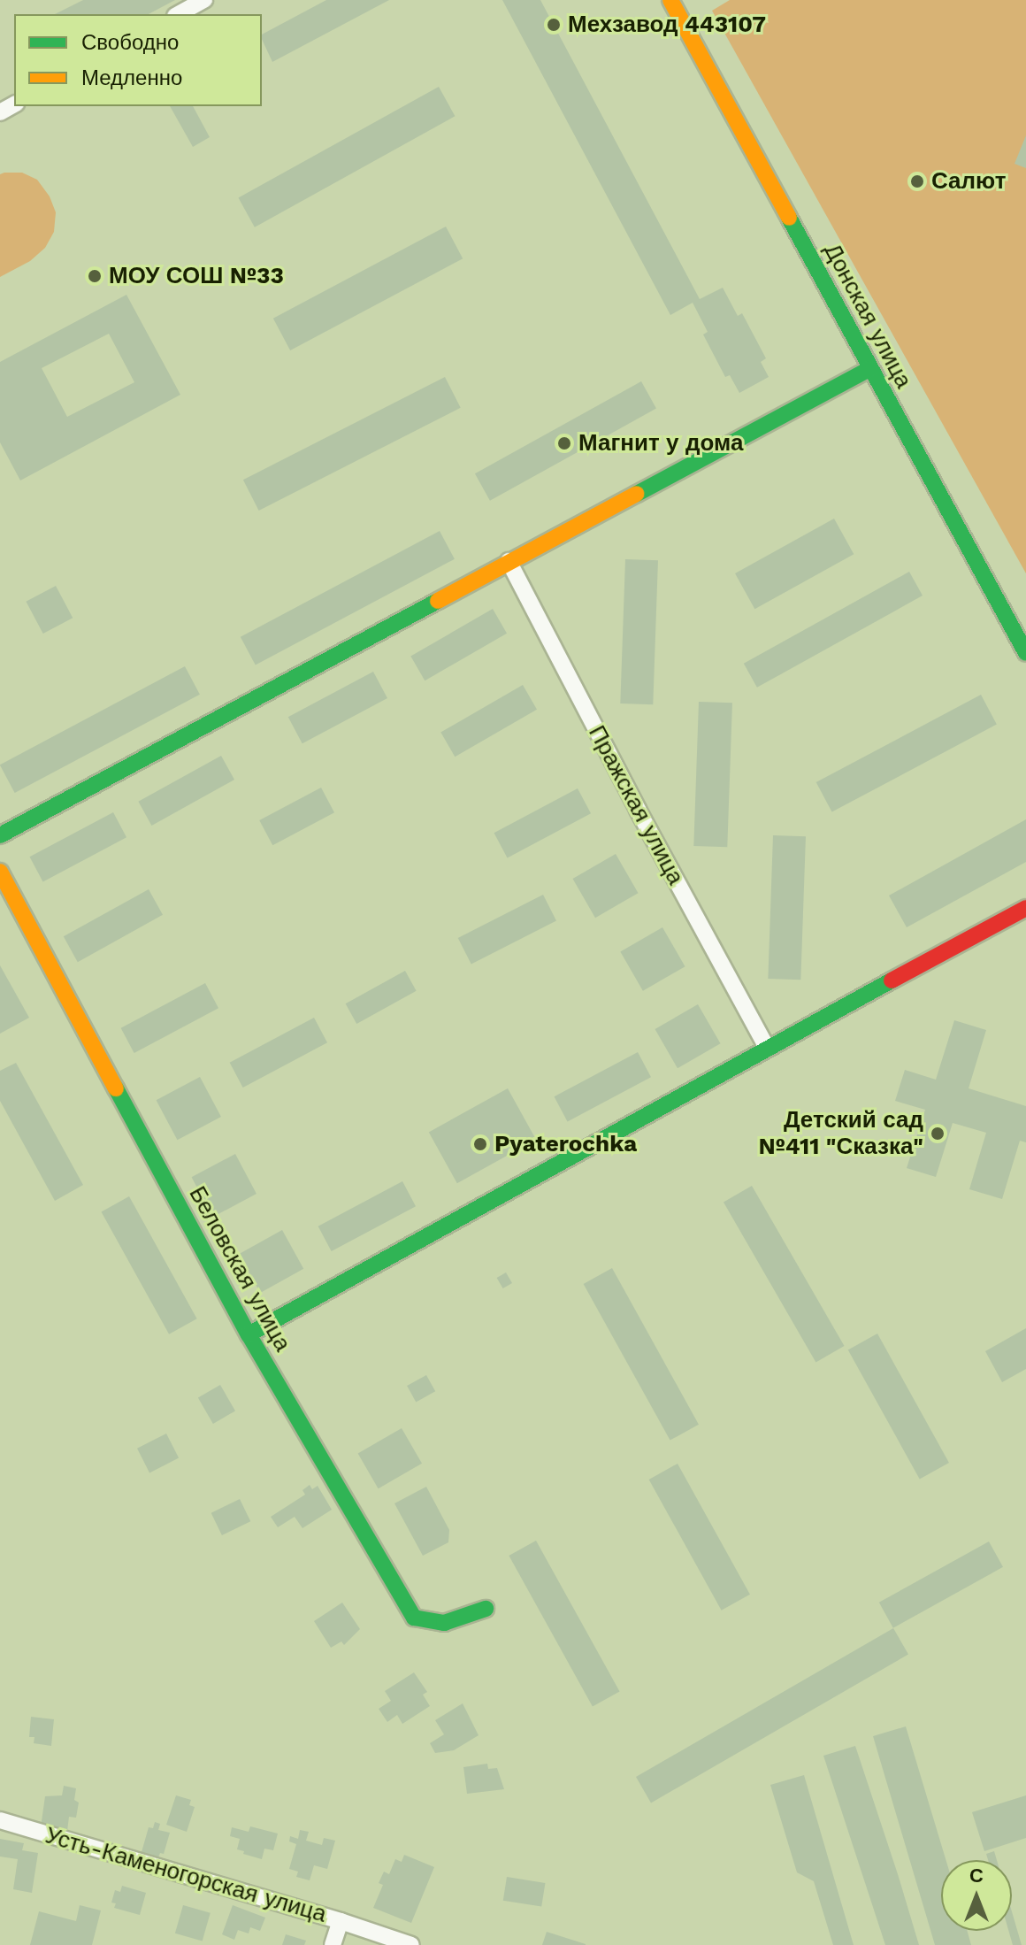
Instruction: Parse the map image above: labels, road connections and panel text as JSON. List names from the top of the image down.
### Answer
{
  "streets": {
    "street": [
      "Донская улица",
      "Пражская улица",
      "Беловская улица",
      "Усть-Каменогорская улица"
    ]
  },
  "places": [
    "Мехзавод 443107",
    "Салют",
    "МОУ СОШ №33",
    "Магнит у дома",
    "Детский сад №411 \"Сказка\"",
    "Pyaterochka"
  ],
  "legend": ["Свободно", "Медленно"],
  "north": "top"
}
